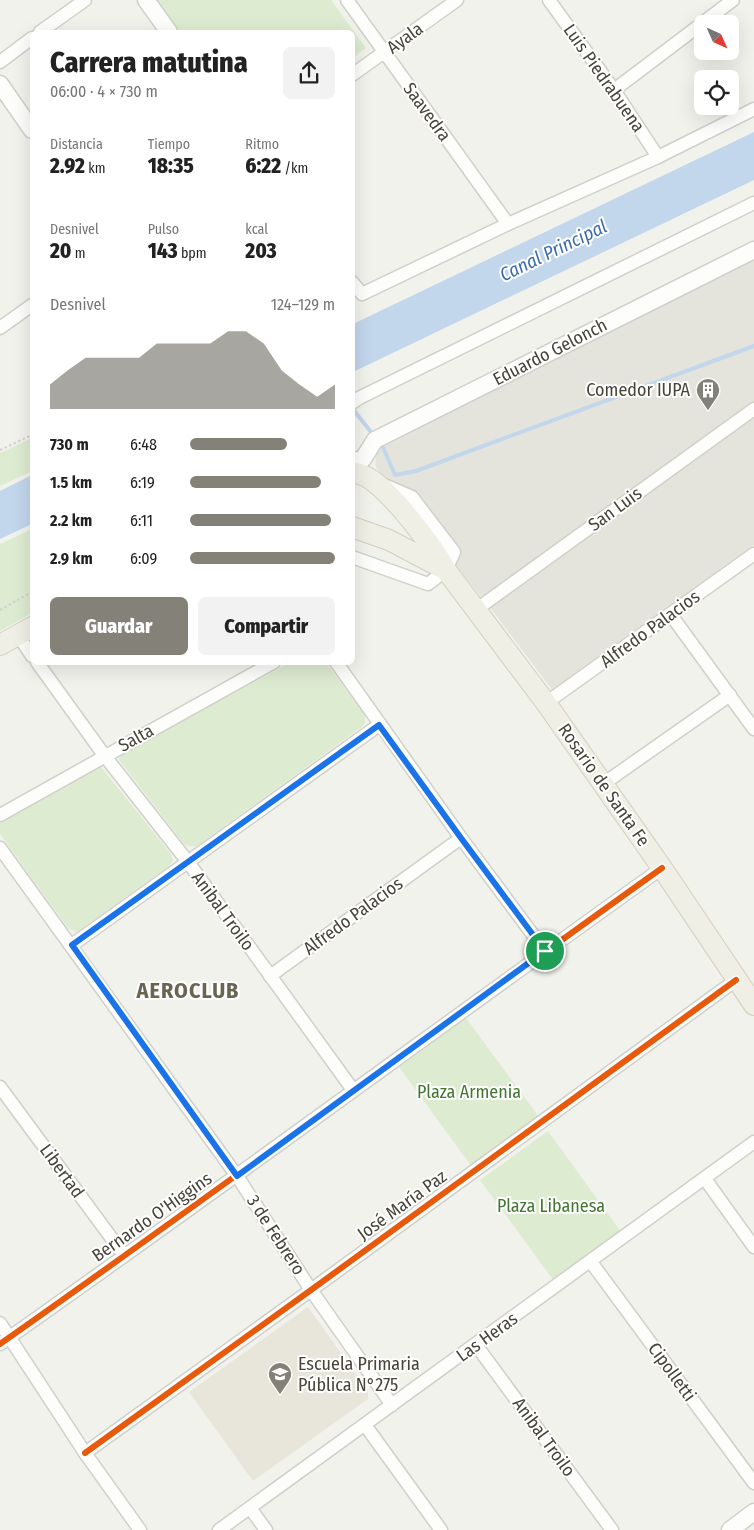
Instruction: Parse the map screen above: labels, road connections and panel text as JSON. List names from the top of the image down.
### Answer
{
  "streets": {
    "main road": ["Rosario de Santa Fe"],
    "street": [
      "Ayala",
      "Luis Piedrabuena",
      "Saavedra",
      "Eduardo Gelonch",
      "San Luis",
      "Alfredo Palacios",
      "Salta",
      "Anibal Troilo",
      "Libertad",
      "José María Paz",
      "Bernardo O'Higgins",
      "3 de Febrero",
      "Las Heras",
      "Cipolletti"
    ]
  },
  "crossings": [
    ["Ayala", "Saavedra"],
    ["San Luis", "Rosario de Santa Fe"],
    ["Alfredo Palacios", "Rosario de Santa Fe"],
    ["Alfredo Palacios", "Anibal Troilo"],
    ["Salta", "Anibal Troilo"],
    ["Rosario de Santa Fe", "José María Paz"],
    ["Rosario de Santa Fe", "Bernardo O'Higgins"],
    ["Anibal Troilo", "Bernardo O'Higgins"],
    ["Anibal Troilo", "Las Heras"],
    ["Libertad", "Bernardo O'Higgins"],
    ["José María Paz", "3 de Febrero"],
    ["Bernardo O'Higgins", "3 de Febrero"],
    ["3 de Febrero", "Las Heras"],
    ["Las Heras", "Cipolletti"]
  ],
  "districts": ["AEROCLUB"],
  "water": ["Canal Principal"],
  "parks": ["Plaza Armenia", "Plaza Libanesa"],
  "places": {
    "building": ["Comedor IUPA"],
    "school or university": ["Escuela Primaria Pública N°275"]
  },
  "north": "bottom right",
  "page": {
    "heading": ["Carrera matutina", "06:00 · 4 × 730 m"],
    "stats": [
      ["Distancia", "2.92 km"],
      ["Tiempo", "18:35"],
      ["Ritmo", "6:22 /km"],
      ["Desnivel", "20 m"],
      ["Pulso", "143 bpm"],
      ["kcal", "203"]
    ],
    "chart": ["Desnivel", "124–129 m"],
    "list": [
      {
        "name": "730 m",
        "note": "6:48"
      },
      {
        "name": "1.5 km",
        "note": "6:19"
      },
      {
        "name": "2.2 km",
        "note": "6:11"
      },
      {
        "name": "2.9 km",
        "note": "6:09"
      }
    ],
    "buttons": ["Guardar", "Compartir"]
  }
}
